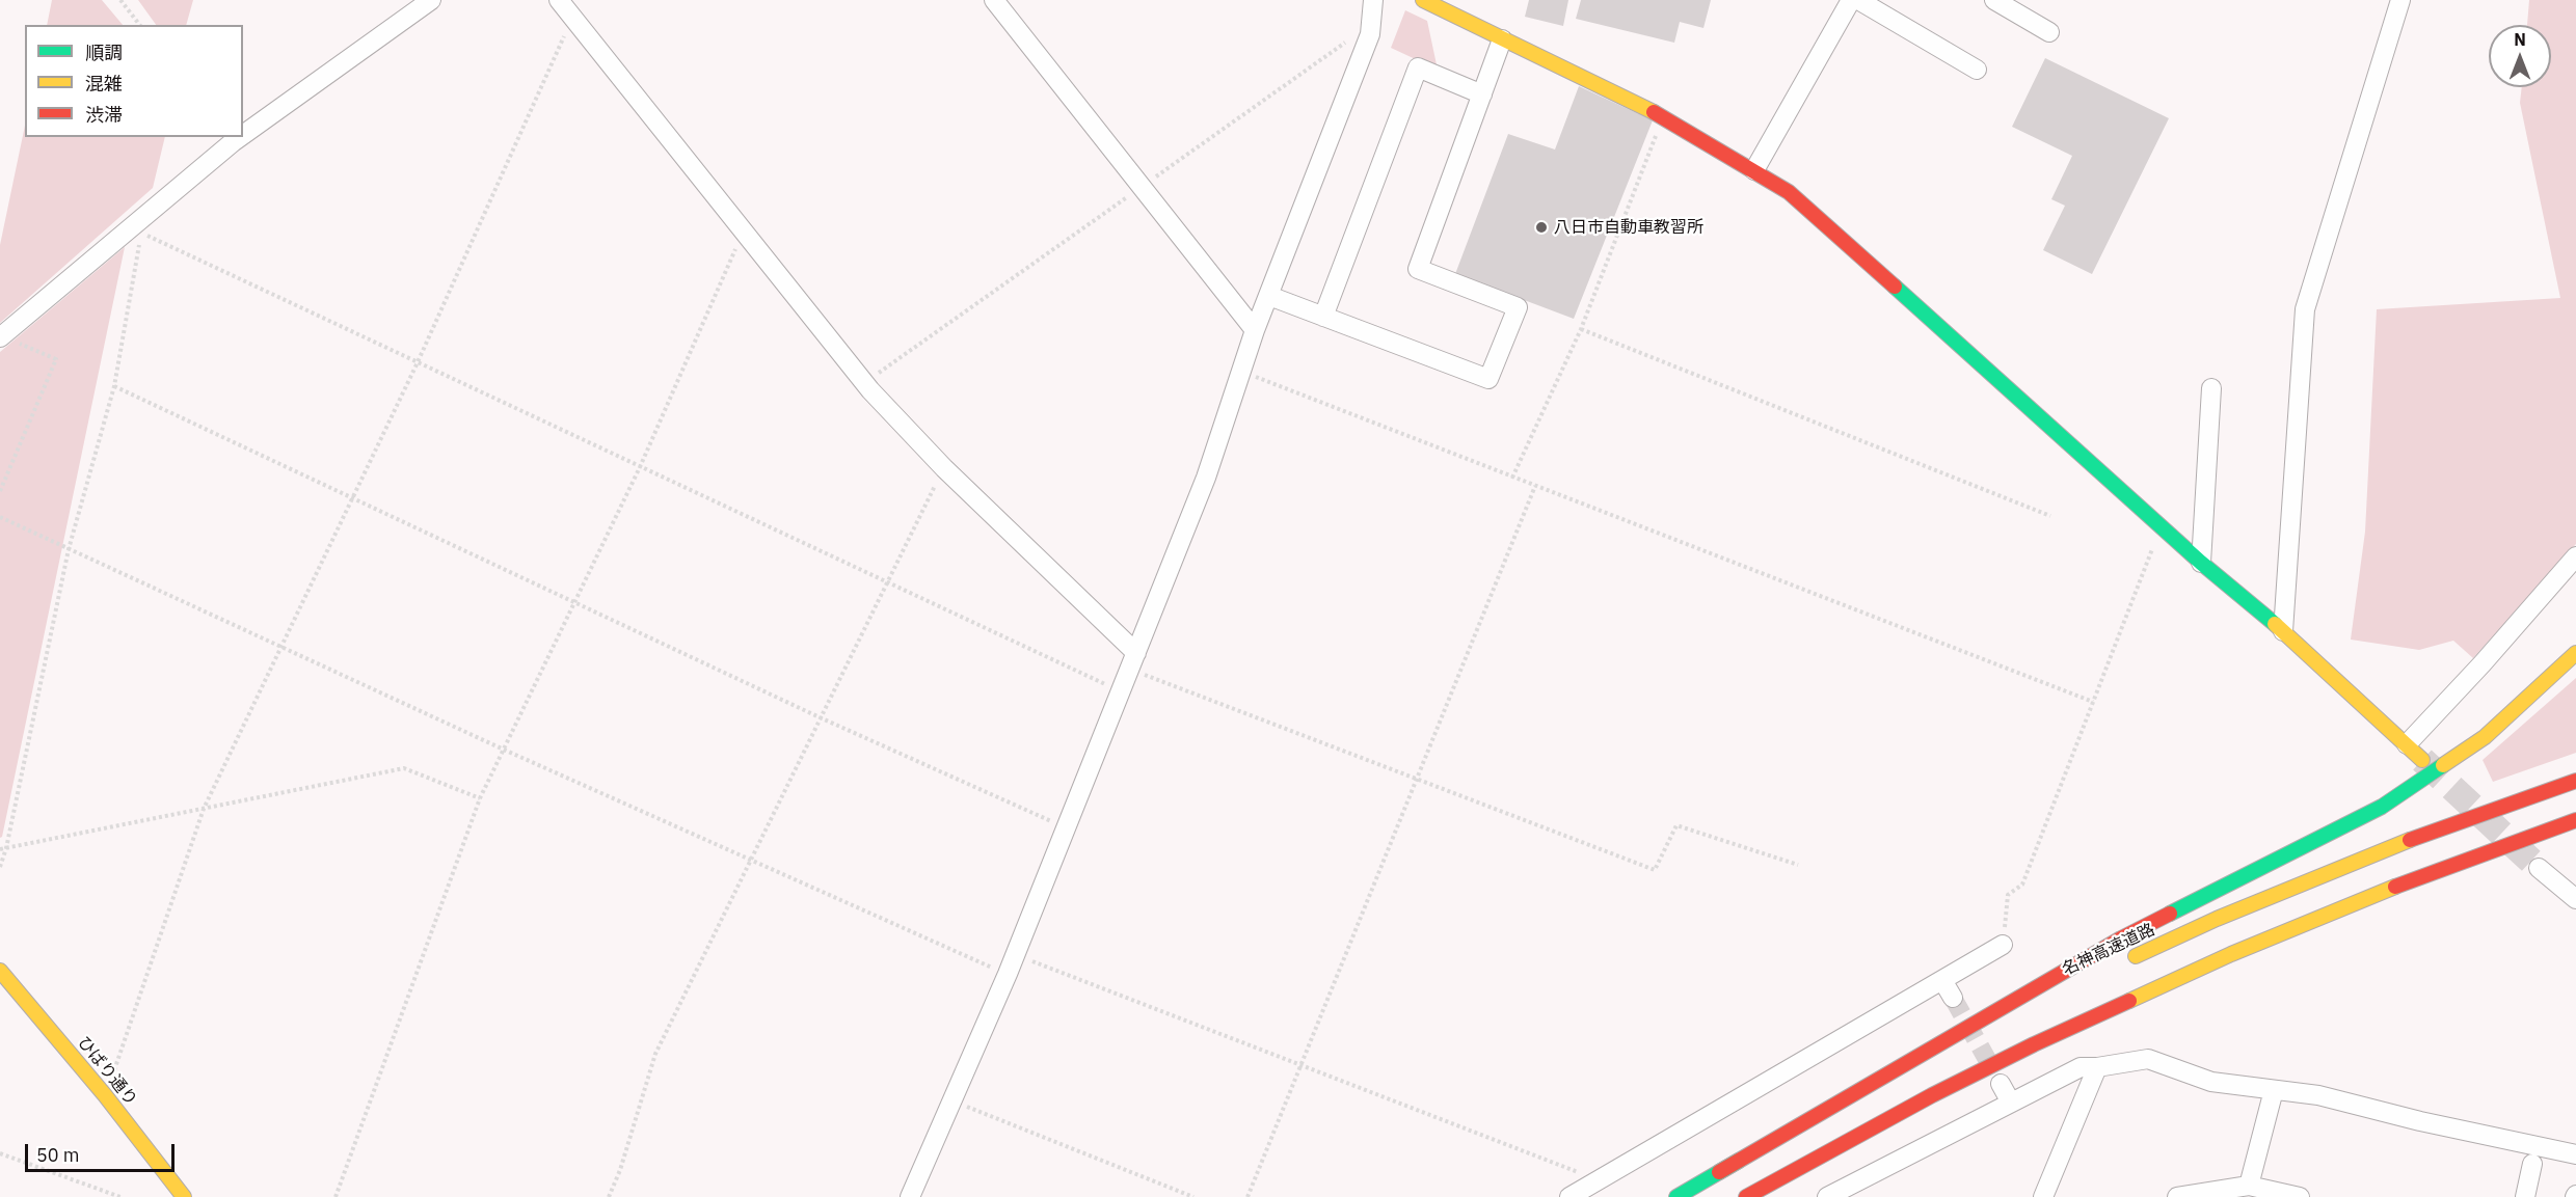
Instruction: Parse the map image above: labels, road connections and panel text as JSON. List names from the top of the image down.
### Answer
{
  "streets": {
    "main road": ["名神高速道路", "ひばり通り"]
  },
  "places": ["八日市自動車教習所"],
  "legend": ["順調", "混雑", "渋滞"],
  "scale_bar": "50 m",
  "north": "top"
}
